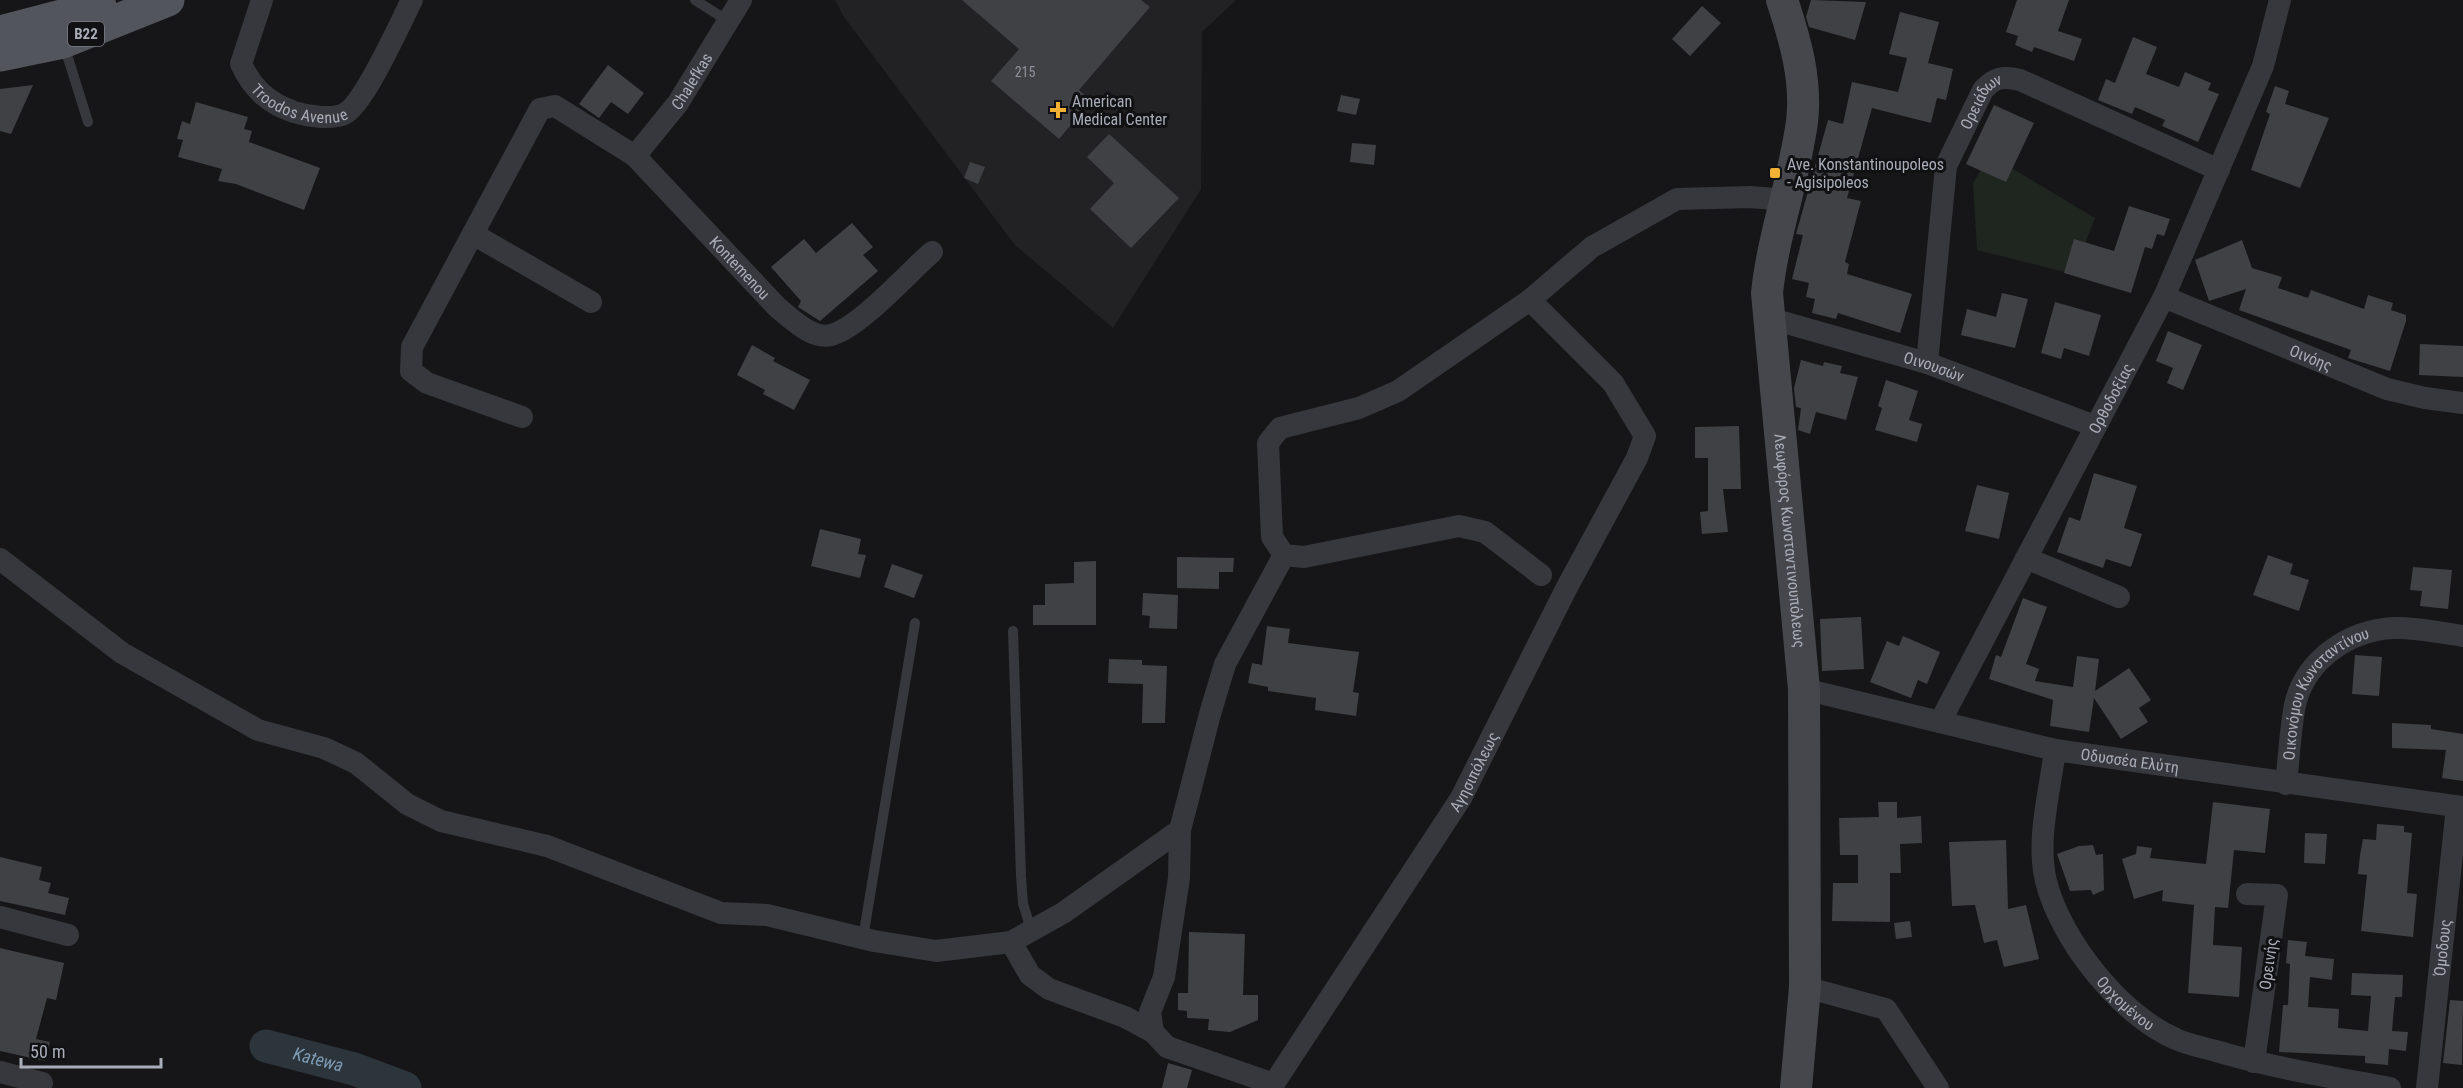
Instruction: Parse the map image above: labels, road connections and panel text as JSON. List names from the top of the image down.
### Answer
{
  "streets": {
    "main road": ["B22"],
    "street": [
      "Chalefkas",
      "Troodos Avenue",
      "Ορειάδων",
      "Kontemenou",
      "Οινόης",
      "Οινουσών",
      "Ορθοδοξίας",
      "Λεωφόρος Κωνσταντινουπόλεως",
      "Οικονόμου Κωνσταντίνου",
      "Οδυσσέα Ελύτη",
      "Αγησιπόλεως",
      "Όμοδους",
      "Ορεινής",
      "Ορχομένου"
    ]
  },
  "crossings": [
    ["Chalefkas", "Kontemenou"],
    ["Ορειάδων", "Οινουσών"],
    ["Ορειάδων", "Ορθοδοξίας"],
    ["Οινόης", "Ορθοδοξίας"],
    ["Οινουσών", "Ορθοδοξίας"],
    ["Οινουσών", "Λεωφόρος Κωνσταντινουπόλεως"],
    ["Ορθοδοξίας", "Οδυσσέα Ελύτη"],
    ["Λεωφόρος Κωνσταντινουπόλεως", "Οδυσσέα Ελύτη"],
    ["Οικονόμου Κωνσταντίνου", "Οδυσσέα Ελύτη"],
    ["Οδυσσέα Ελύτη", "Όμοδους"],
    ["Οδυσσέα Ελύτη", "Ορχομένου"],
    ["Ορεινής", "Ορχομένου"]
  ],
  "water": ["Katewa"],
  "places": {
    "health": ["American Medical Center"],
    "transit": ["Ave. Konstantinoupoleos - Agisipoleos"]
  },
  "house_numbers": ["215"],
  "scale_bar": "50 m"
}
